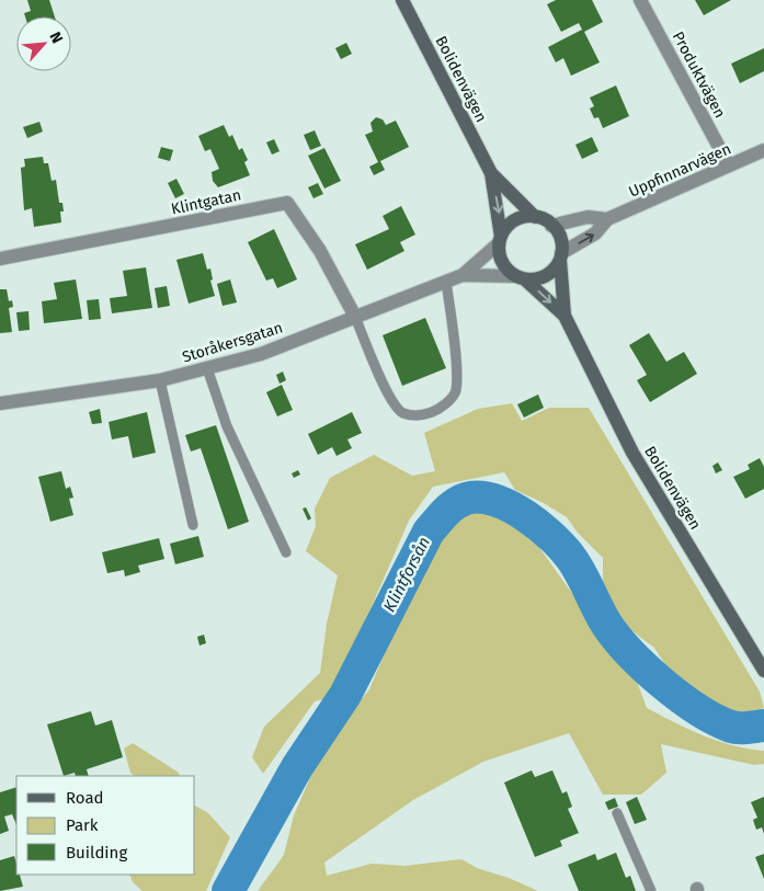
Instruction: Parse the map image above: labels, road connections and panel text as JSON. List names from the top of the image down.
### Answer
{
  "streets": {
    "main road": ["Bolidenvägen"],
    "street": [
      "Produktvägen",
      "Uppfinnarvägen",
      "Klintgatan",
      "Storåkersgatan"
    ]
  },
  "crossings": [
    ["Produktvägen", "Uppfinnarvägen"],
    ["Bolidenvägen", "Uppfinnarvägen"],
    ["Bolidenvägen", "Storåkersgatan"],
    ["Uppfinnarvägen", "Storåkersgatan"],
    ["Klintgatan", "Storåkersgatan"]
  ],
  "water": ["Klintforsån"],
  "legend": ["Road", "Park", "Building"],
  "north": "top right"
}
